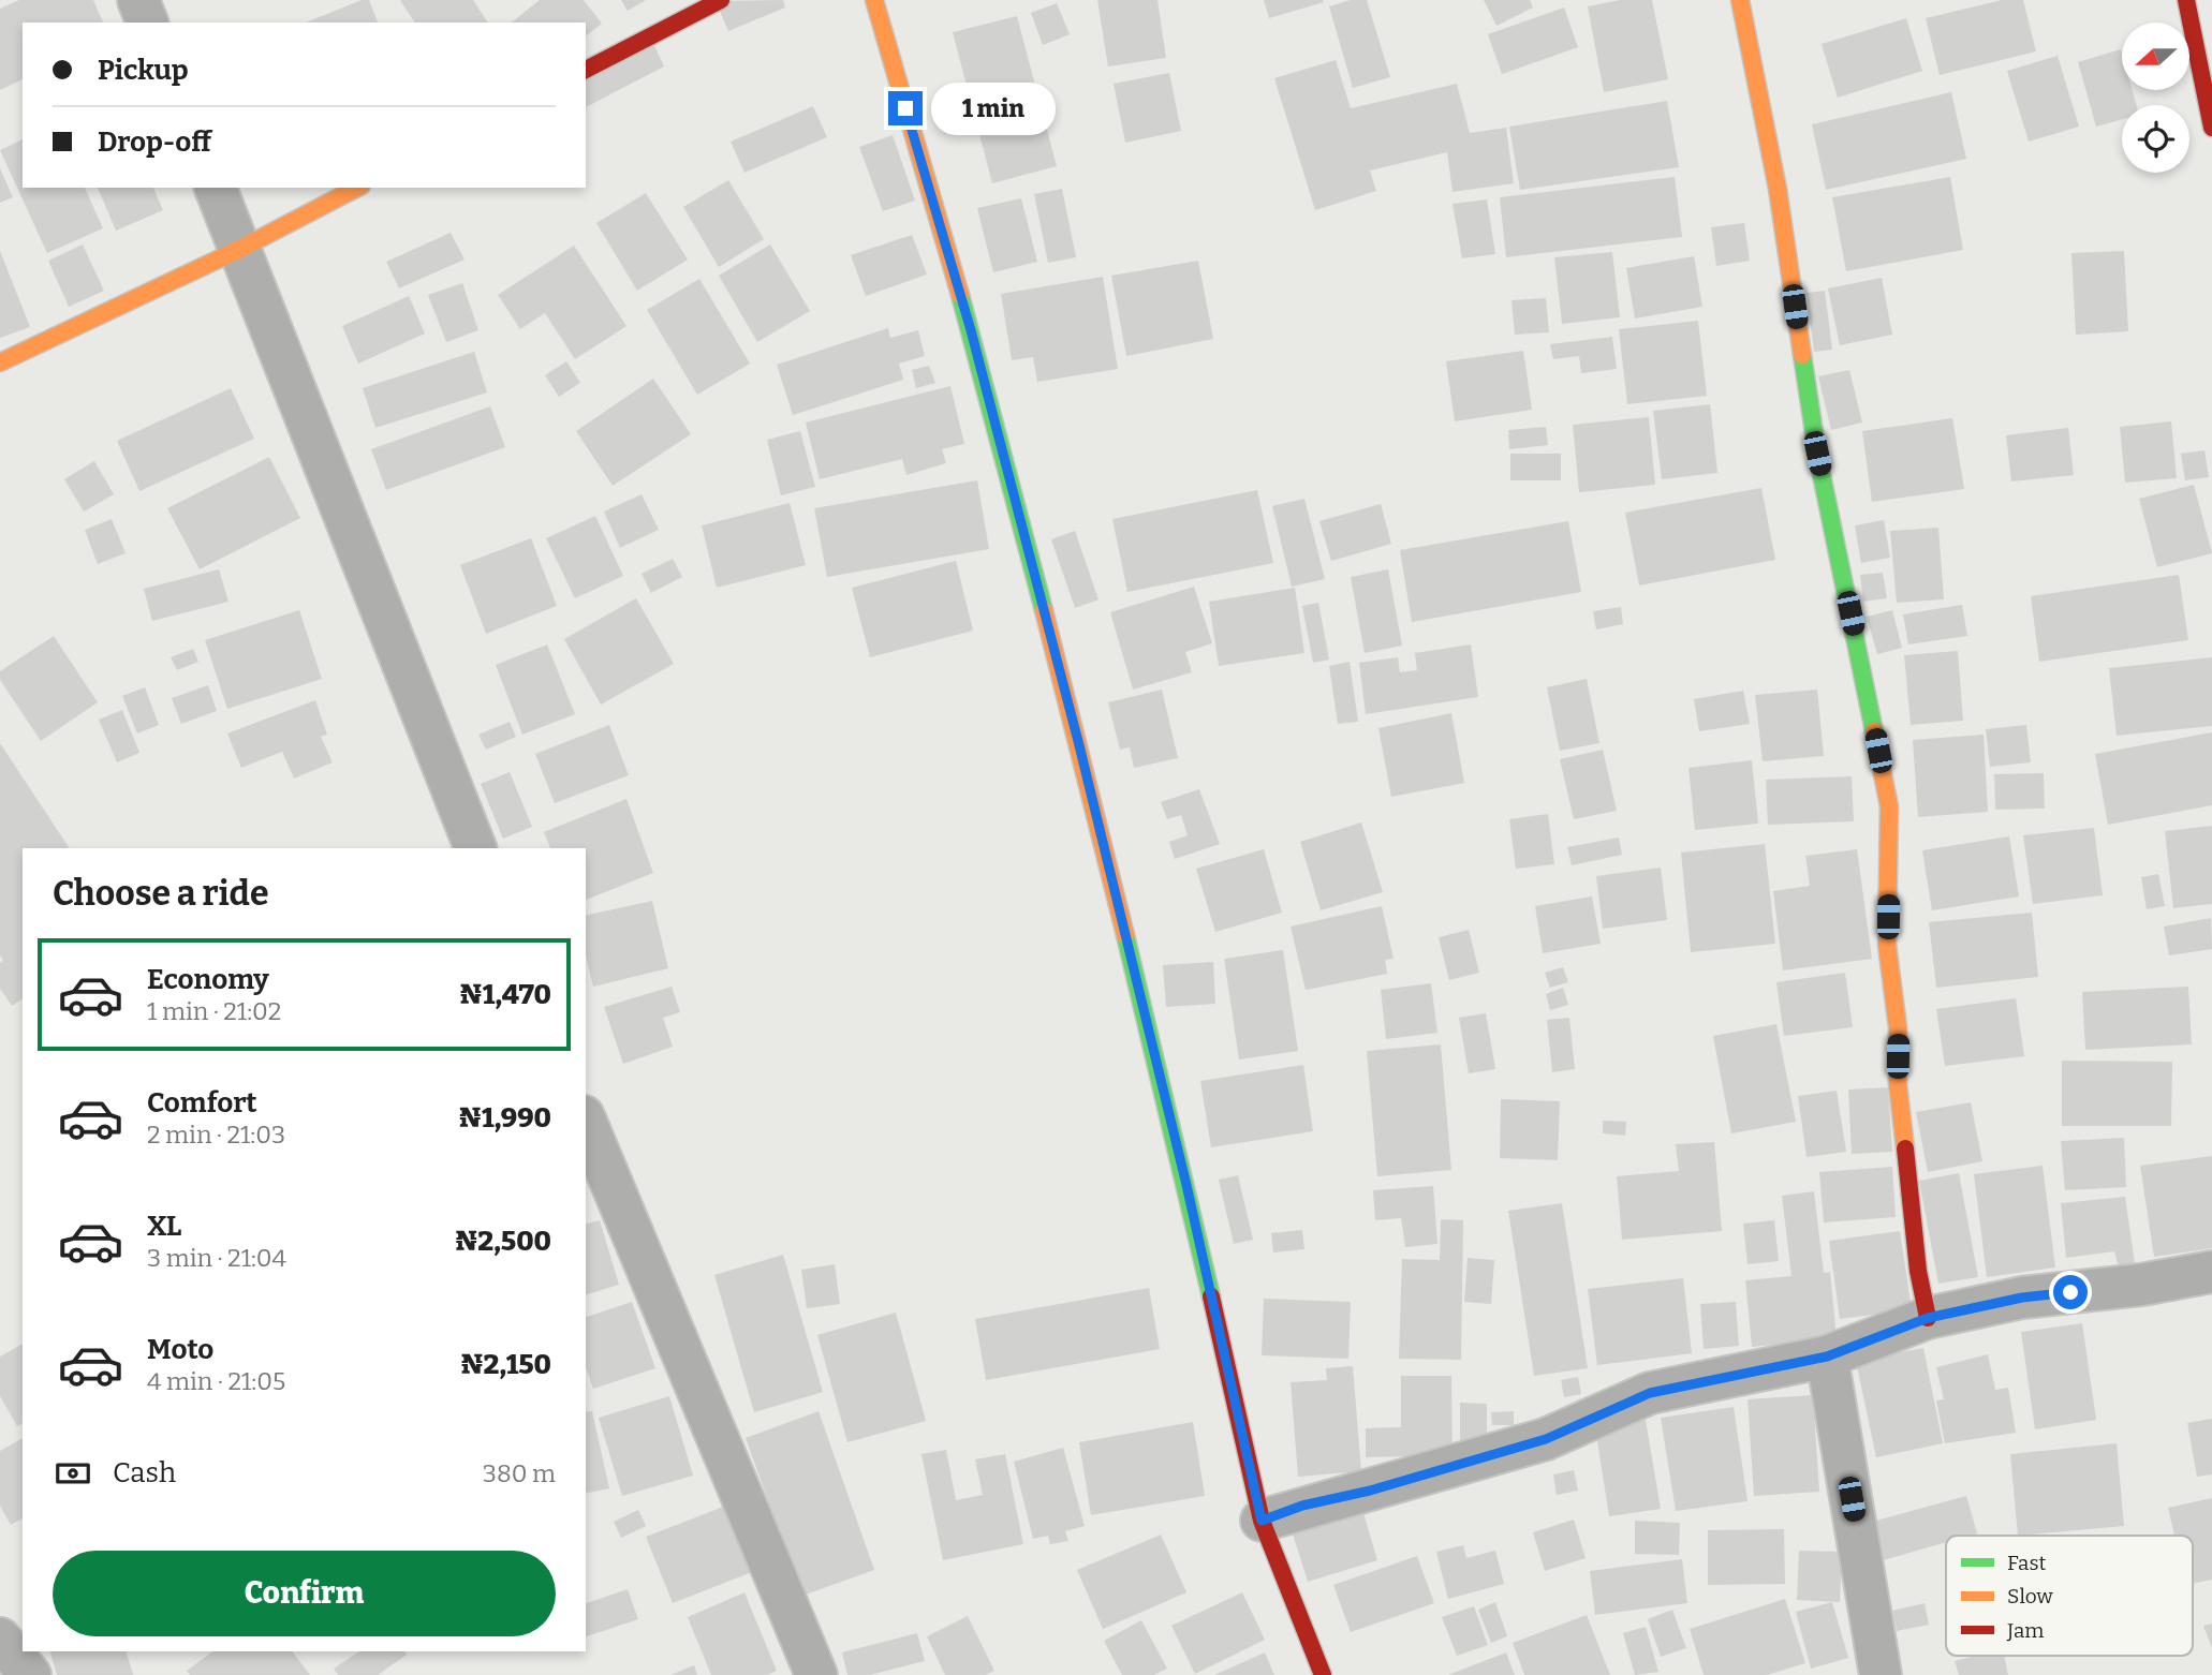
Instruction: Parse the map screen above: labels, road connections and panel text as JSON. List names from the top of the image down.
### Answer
{
  "legend": ["Fast", "Slow", "Jam"],
  "north": "left",
  "page": {
    "banner": ["Pickup", "Drop-off"],
    "bubble": "1 min",
    "heading": "Choose a ride",
    "list": [
      {
        "name": "Economy",
        "note": "1 min · 21:02",
        "value": "₦1,470"
      },
      {
        "name": "Comfort",
        "note": "2 min · 21:03",
        "value": "₦1,990"
      },
      {
        "name": "XL",
        "note": "3 min · 21:04",
        "value": "₦2,500"
      },
      {
        "name": "Moto",
        "note": "4 min · 21:05",
        "value": "₦2,150"
      }
    ],
    "pay": ["Cash", "380 m"],
    "buttons": "Confirm"
  }
}
